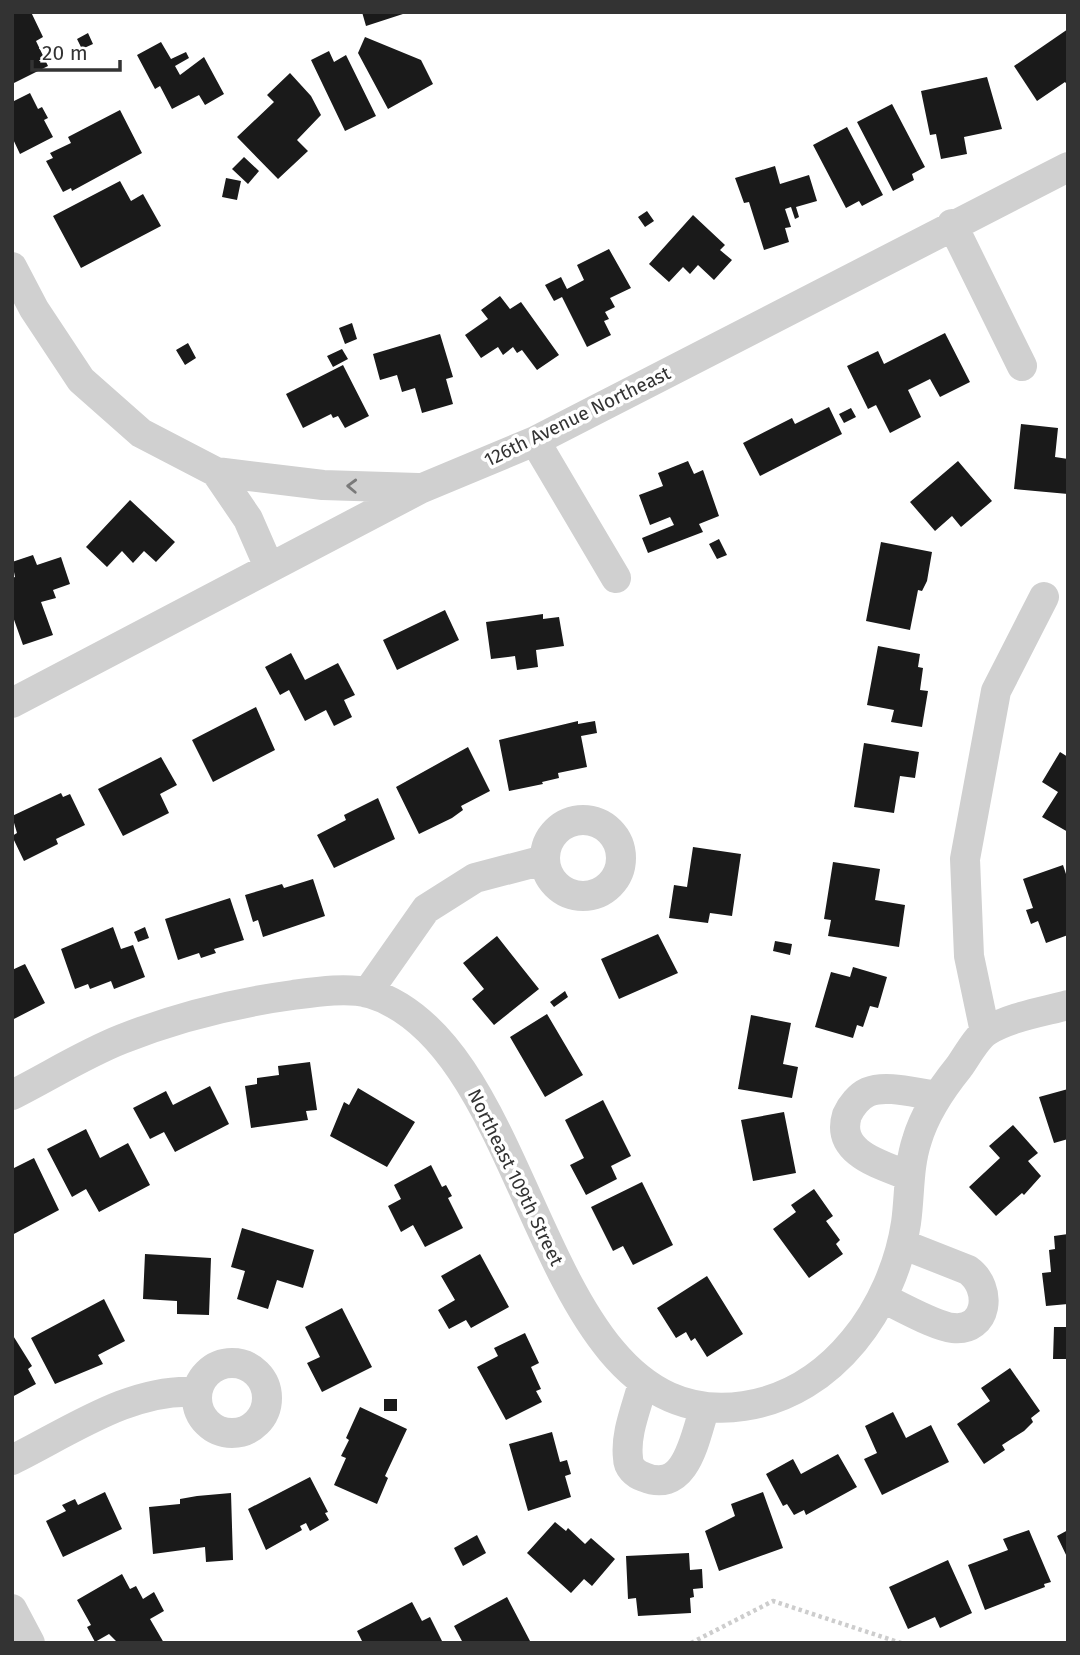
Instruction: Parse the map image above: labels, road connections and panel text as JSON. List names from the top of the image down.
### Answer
{
  "streets": {
    "street": ["126th Avenue Northeast", "Northeast 109th Street"]
  },
  "scale_bar": "20 m"
}
